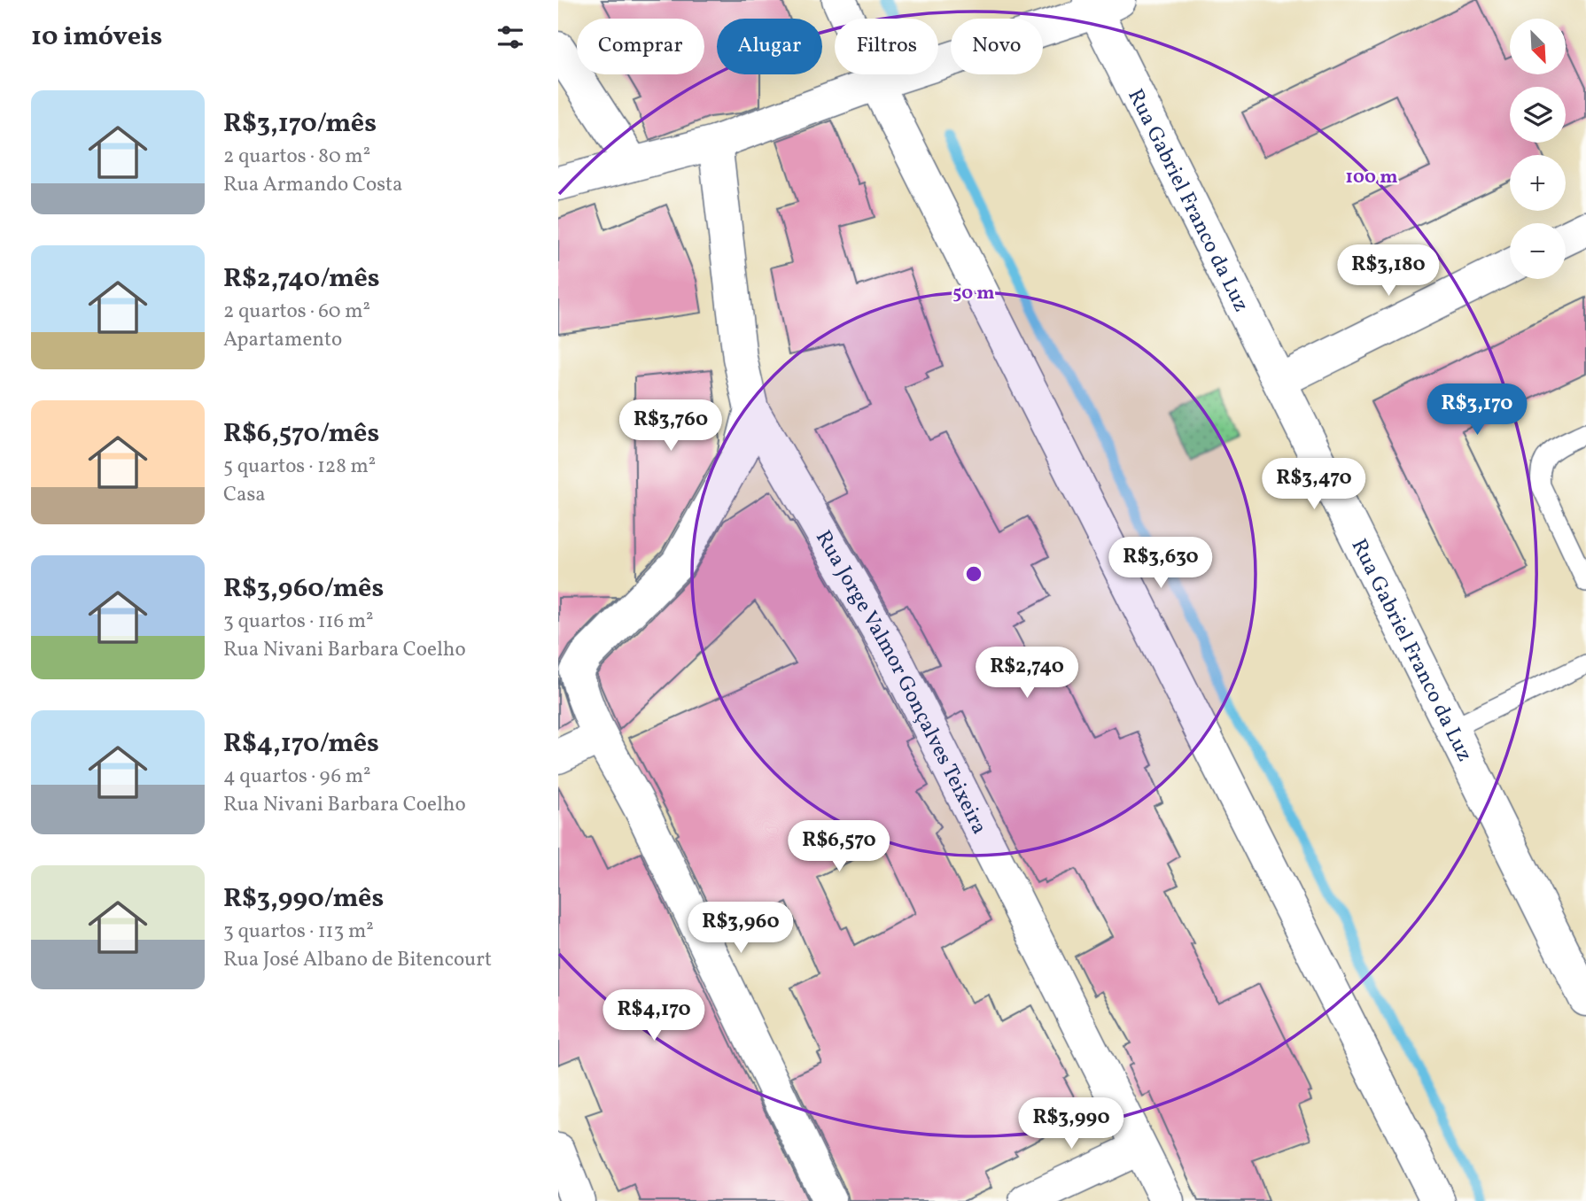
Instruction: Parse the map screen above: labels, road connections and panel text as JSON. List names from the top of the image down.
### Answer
{
  "streets": {
    "street": ["Rua Gabriel Franco da Luz", "Rua Jorge Valmor Gonçalves Teixeira"]
  },
  "north": "bottom right",
  "page": {
    "heading": "10 imóveis",
    "map_buttons": ["+", "−"],
    "chip": [
      "Comprar",
      "Alugar",
      "Filtros",
      "Novo"
    ],
    "list": [
      {
        "name": "R$3,170/mês",
        "note": "2 quartos · 80 m² · Rua Armando Costa"
      },
      {
        "name": "R$2,740/mês",
        "note": "2 quartos · 60 m² · Apartamento"
      },
      {
        "name": "R$6,570/mês",
        "note": "5 quartos · 128 m² · Casa"
      },
      {
        "name": "R$3,960/mês",
        "note": "3 quartos · 116 m² · Rua Nivani Barbara Coelho"
      },
      {
        "name": "R$4,170/mês",
        "note": "4 quartos · 96 m² · Rua Nivani Barbara Coelho"
      },
      {
        "name": "R$3,990/mês",
        "note": "3 quartos · 113 m² · Rua José Albano de Bitencourt"
      }
    ],
    "price": [
      "R$3,180",
      "R$3,170",
      "R$3,760",
      "R$3,470",
      "R$3,630",
      "R$2,740",
      "R$6,570",
      "R$3,960",
      "R$4,170",
      "R$3,990"
    ]
  },
  "rings": ["100 m", "50 m"]
}
